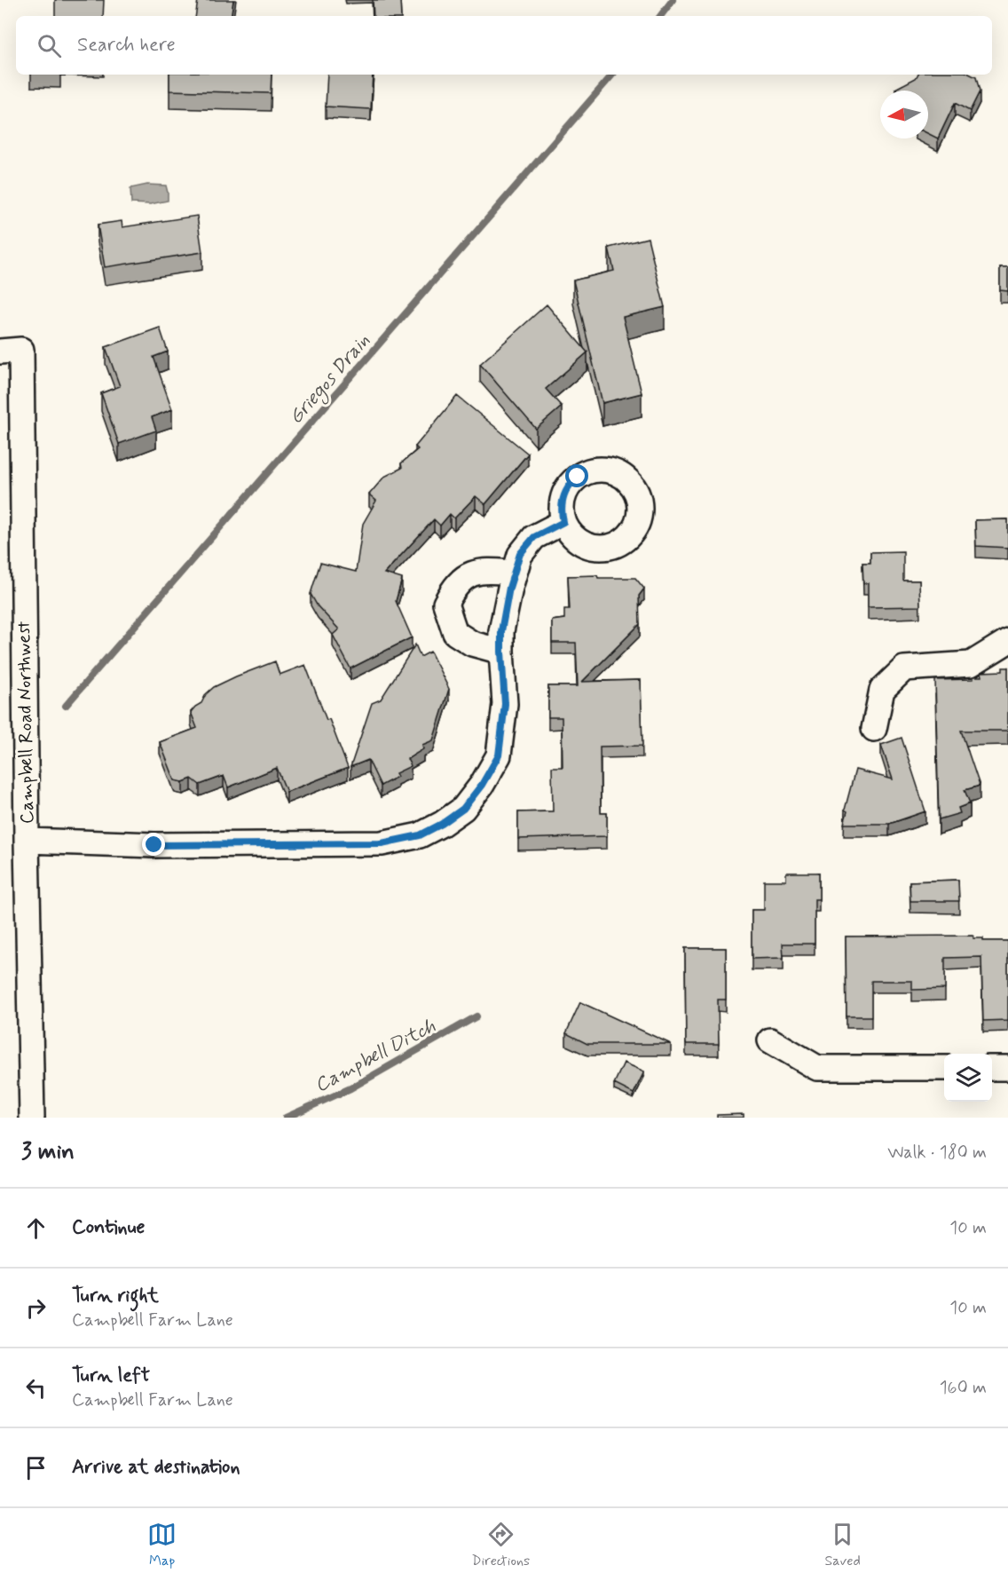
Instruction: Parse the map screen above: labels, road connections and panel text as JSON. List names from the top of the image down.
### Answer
{
  "streets": {
    "street": ["Campbell Road Northwest"]
  },
  "water": ["Griegos Drain", "Campbell Ditch"],
  "north": "left",
  "page": {
    "search": "Search here",
    "heading": ["3 min", "Walk · 180 m"],
    "list": [
      ["Continue", "10 m"],
      ["Turn right", "Campbell Farm Lane", "10 m"],
      ["Turn left", "Campbell Farm Lane", "160 m"],
      "Arrive at destination"
    ],
    "nav": ["Map", "Directions", "Saved"]
  }
}
